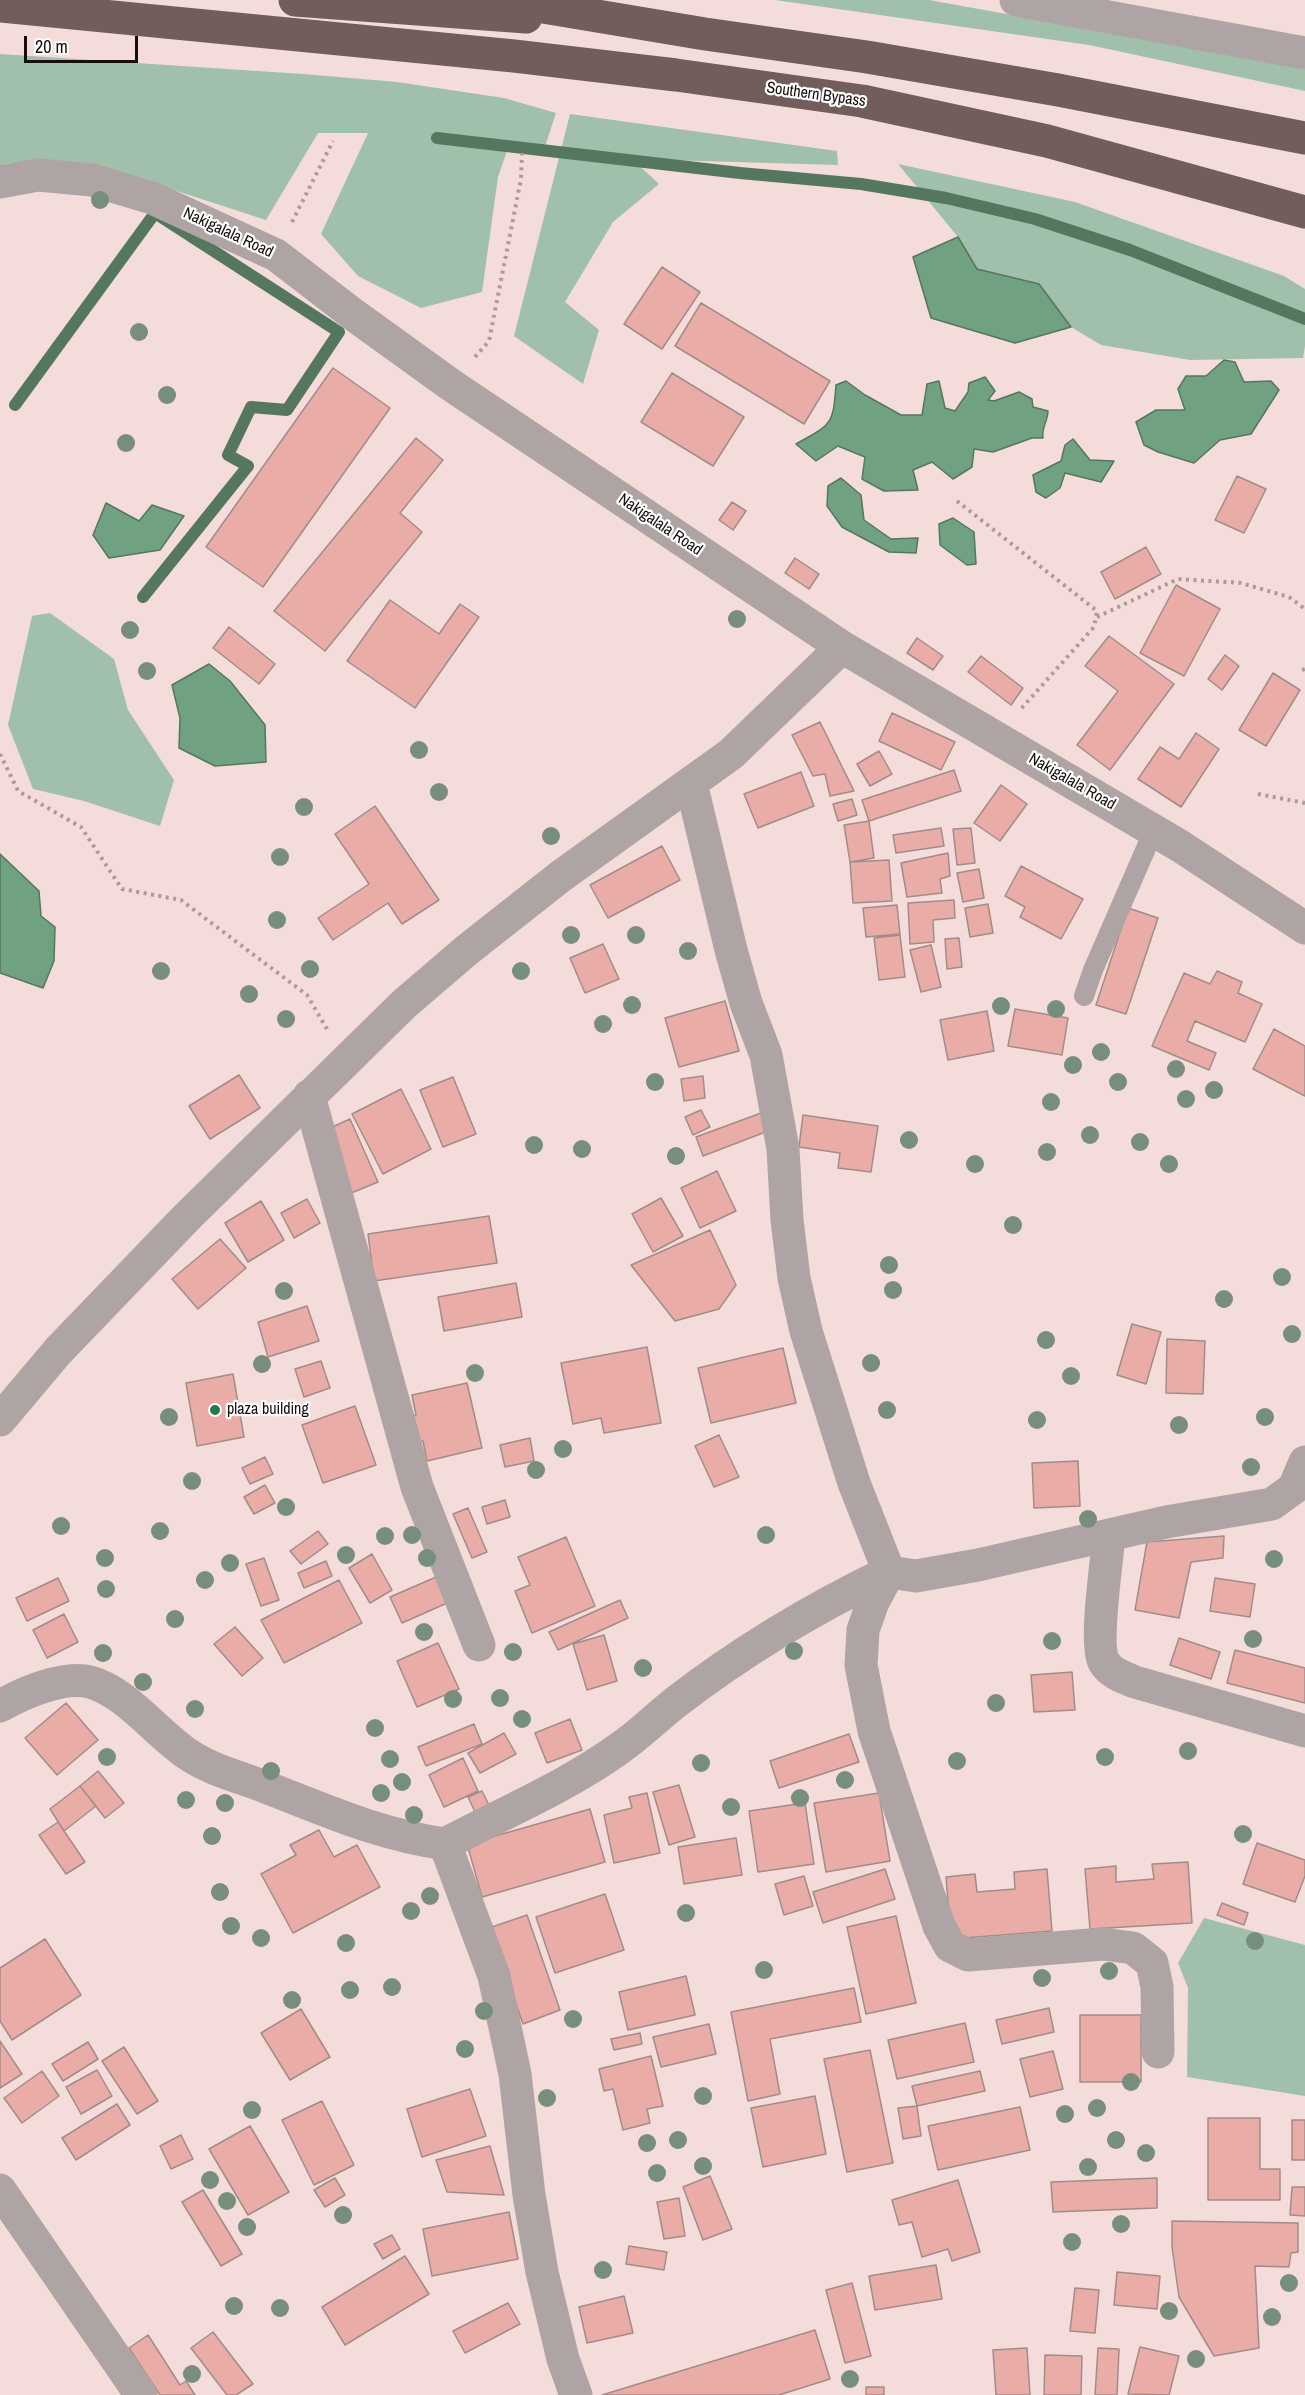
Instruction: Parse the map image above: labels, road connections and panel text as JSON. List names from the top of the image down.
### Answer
{
  "streets": {
    "highway": ["Southern Bypass"],
    "street": ["Nakigalala Road"]
  },
  "places": ["plaza building"],
  "scale_bar": "20 m"
}
